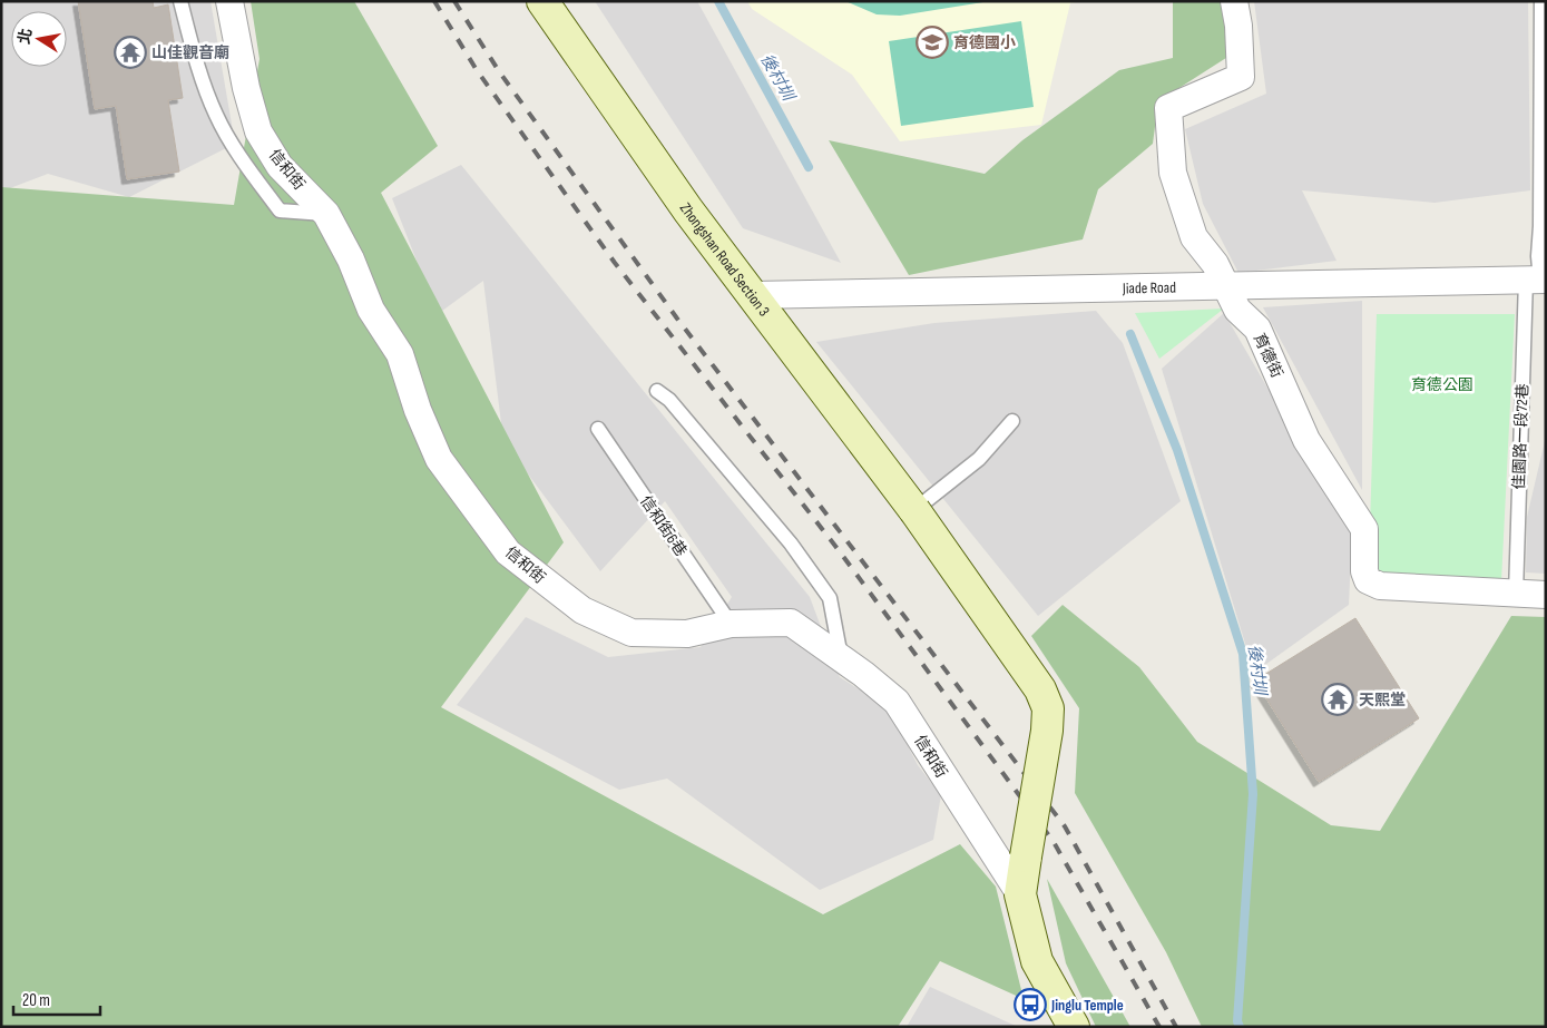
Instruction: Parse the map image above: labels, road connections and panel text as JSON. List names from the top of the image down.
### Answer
{
  "streets": {
    "main road": ["Zhongshan Road Section 3"],
    "street": ["信和街", "Jiade Road", "育德街"],
    "lane": ["佳園路一段72巷", "信和街6巷"]
  },
  "crossings": [
    ["信和街", "Zhongshan Road Section 3"],
    ["信和街", "信和街6巷"],
    ["Zhongshan Road Section 3", "Jiade Road"],
    ["Jiade Road", "育德街"],
    ["Jiade Road", "佳園路一段72巷"],
    ["育德街", "佳園路一段72巷"]
  ],
  "water": ["後村圳"],
  "parks": ["育德公園"],
  "places": {
    "school or university": ["育德國小"],
    "temple": ["山佳觀音廟", "天熙堂"],
    "bus stop": ["Jinglu Temple"]
  },
  "scale_bar": "20 m",
  "north": "left"
}
